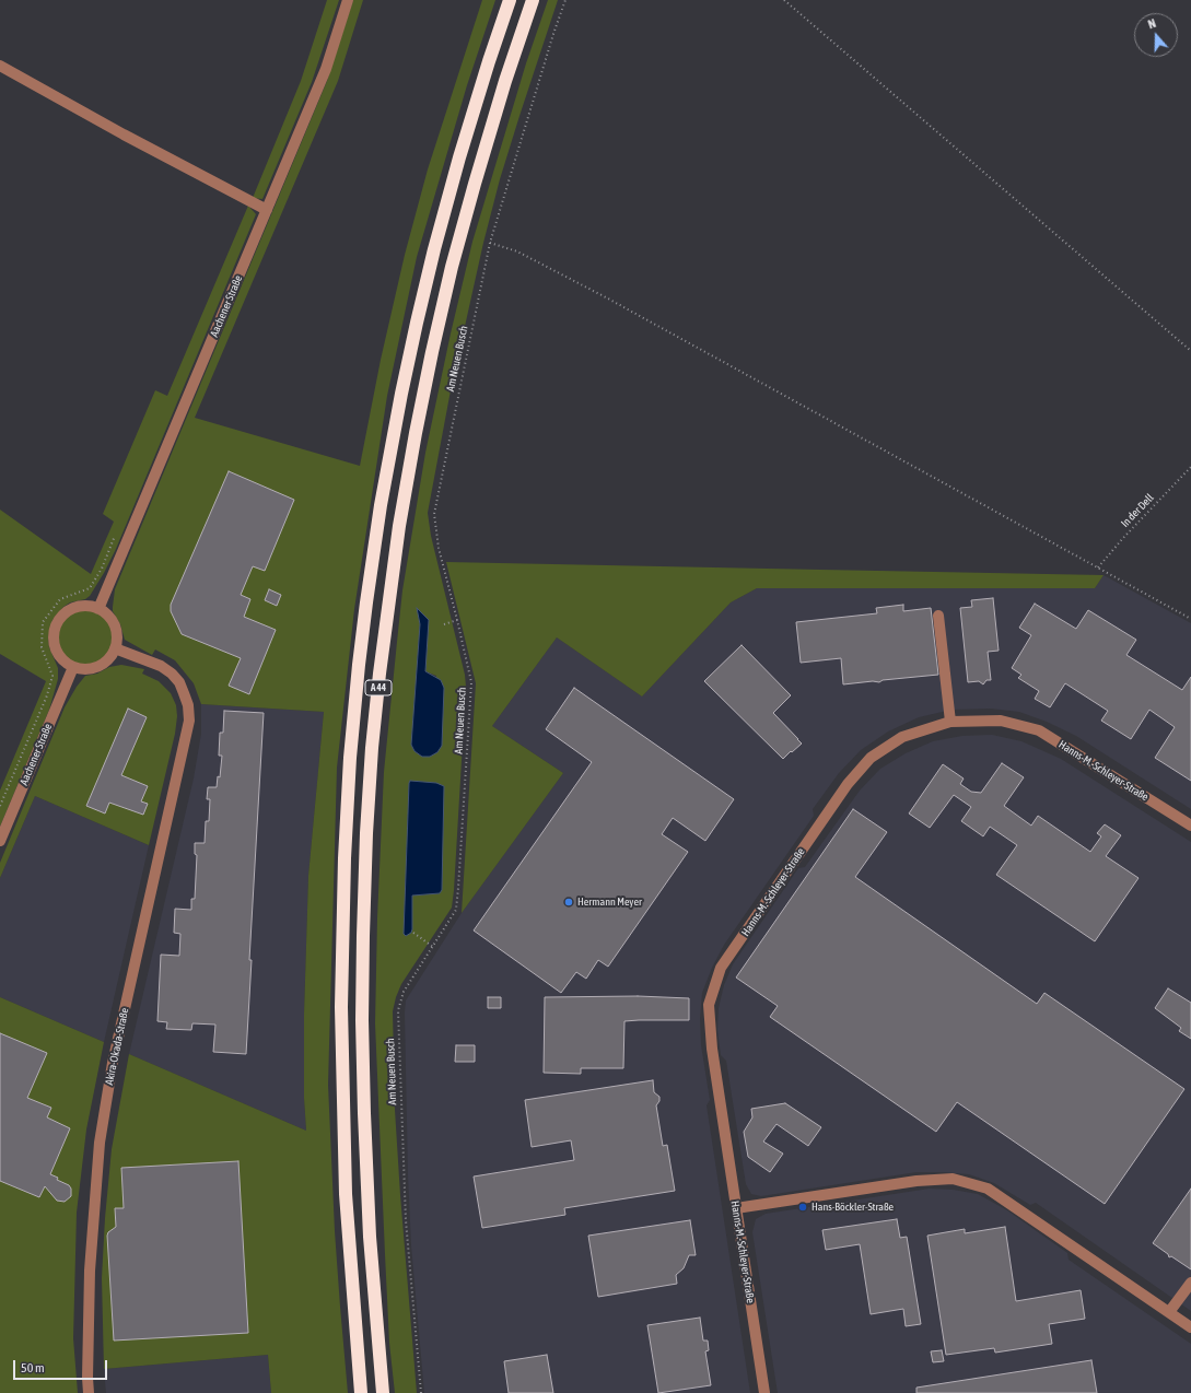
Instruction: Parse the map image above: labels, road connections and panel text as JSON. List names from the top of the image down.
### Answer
{
  "streets": {
    "highway": ["A 44"],
    "street": ["Aachener Straße", "Hanns-M.-Schleyer-Straße", "Akira-Okada-Straße"],
    "path": ["Am Neuen Busch", "In der Dell"]
  },
  "crossings": [
    ["Aachener Straße", "Akira-Okada-Straße"]
  ],
  "places": ["Hermann Meyer", "Hans-Böckler-Straße"],
  "scale_bar": "50 m",
  "north": "top"
}
